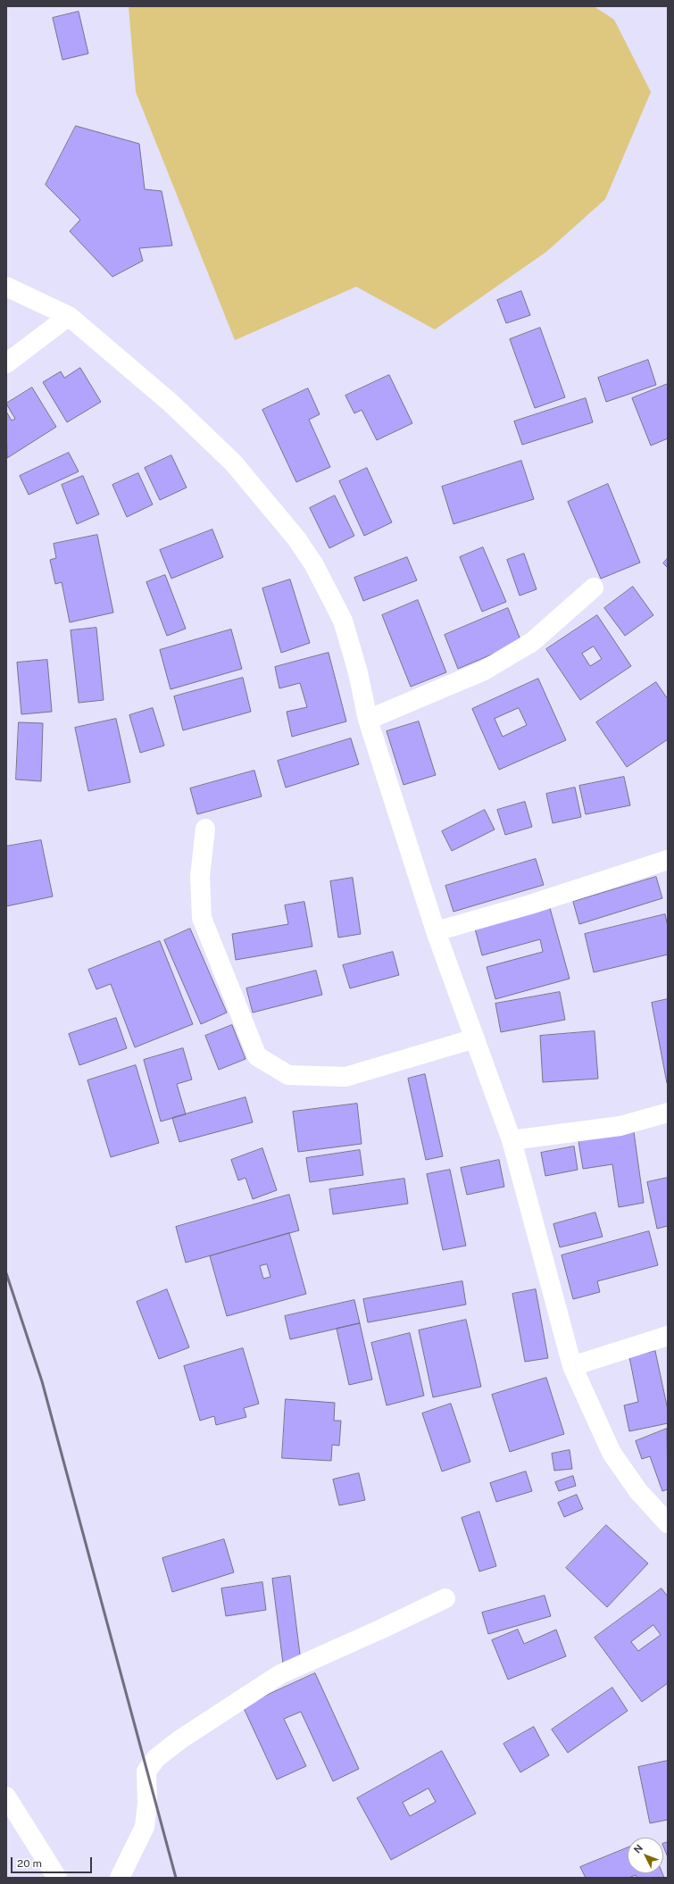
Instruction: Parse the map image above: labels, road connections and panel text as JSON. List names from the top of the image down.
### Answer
{
  "scale_bar": "20 m",
  "north": "top left"
}
